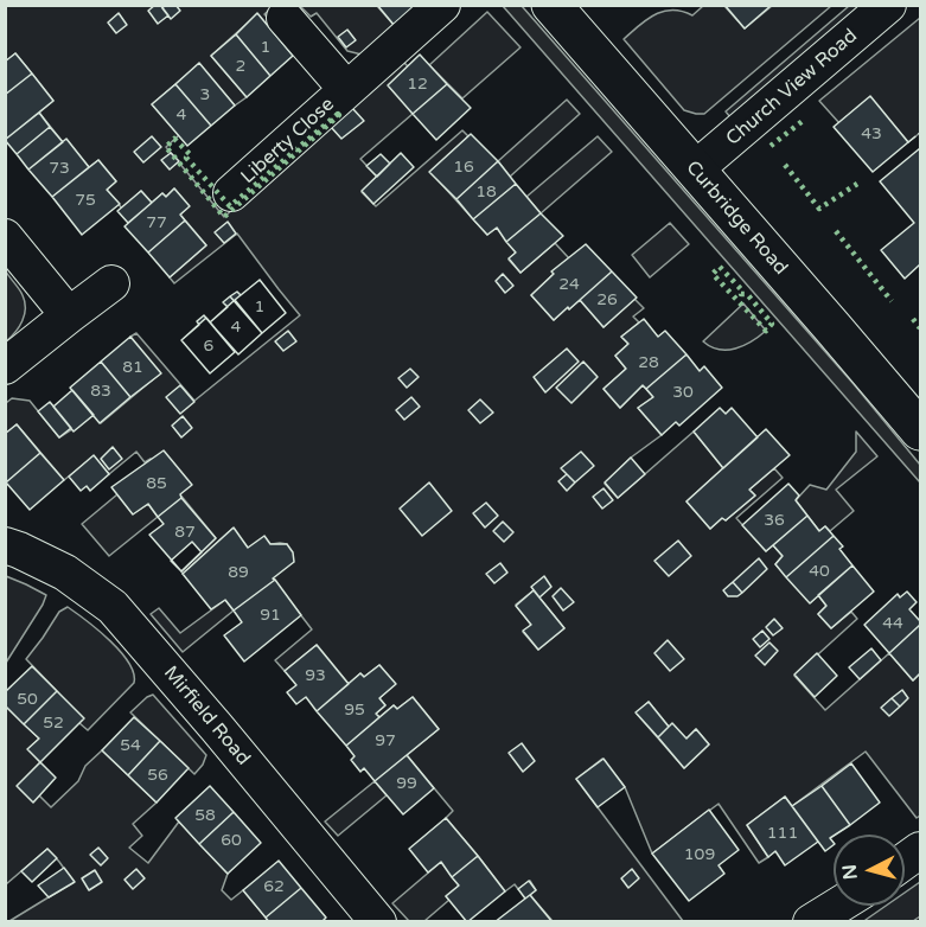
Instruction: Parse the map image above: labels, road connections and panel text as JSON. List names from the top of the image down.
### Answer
{
  "streets": {
    "main road": ["Curbridge Road"],
    "street": ["Church View Road", "Liberty Close", "Mirfield Road"]
  },
  "crossings": [
    ["Church View Road", "Curbridge Road"]
  ],
  "house_numbers": [
    "1",
    "2",
    "12",
    "3",
    "4",
    "43",
    "16",
    "73",
    "18",
    "75",
    "77",
    "24",
    "26",
    "1",
    "4",
    "6",
    "28",
    "81",
    "83",
    "30",
    "85",
    "36",
    "87",
    "40",
    "89",
    "91",
    "44",
    "93",
    "50",
    "95",
    "52",
    "97",
    "54",
    "56",
    "99",
    "58",
    "111",
    "60",
    "109",
    "62"
  ],
  "north": "left"
}
